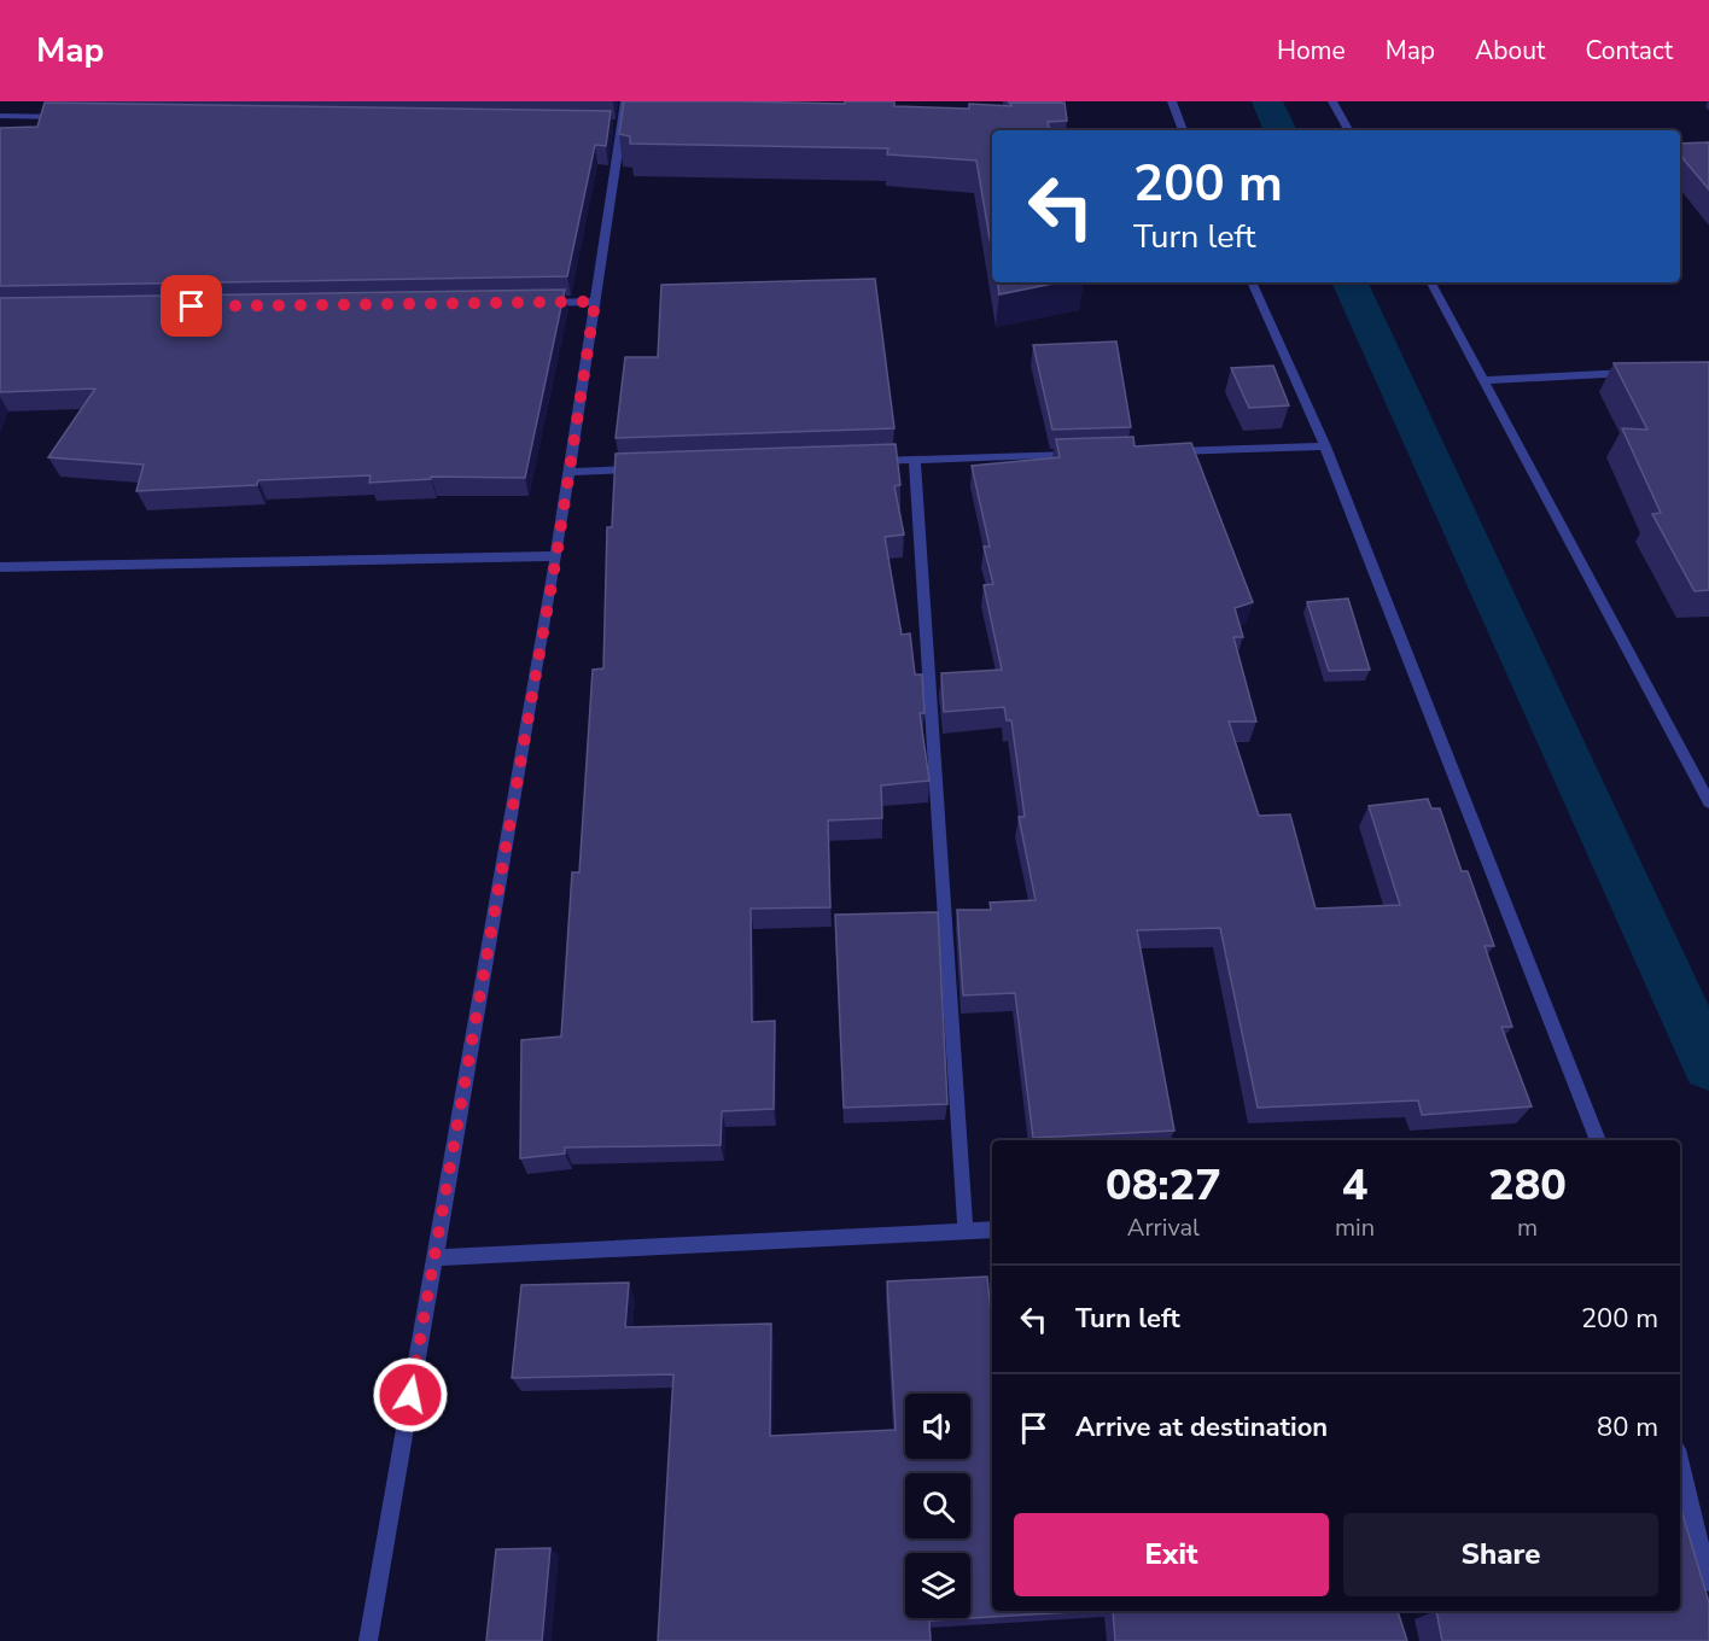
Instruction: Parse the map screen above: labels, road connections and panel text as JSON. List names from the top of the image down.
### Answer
{
  "page": {
    "header": "Map",
    "nav": [
      "Home",
      "Map",
      "About",
      "Contact"
    ],
    "turn": ["200 m", "Turn left"],
    "eta": [
      "08:27",
      "Arrival",
      "4",
      "min",
      "280",
      "m"
    ],
    "list": [
      {
        "name": "Turn left",
        "value": "200 m"
      },
      {
        "name": "Arrive at destination",
        "value": "80 m"
      }
    ],
    "buttons": ["Exit", "Share"]
  }
}
